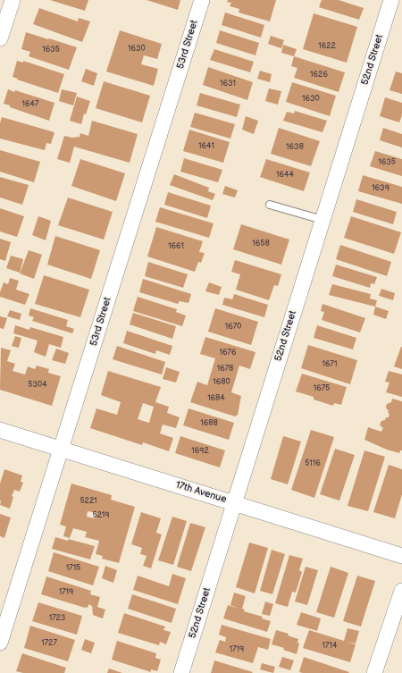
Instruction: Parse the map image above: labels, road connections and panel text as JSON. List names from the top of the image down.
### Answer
{
  "streets": {
    "street": ["53rd Street", "52nd Street", "17th Avenue"]
  },
  "crossings": [
    ["53rd Street", "17th Avenue"],
    ["52nd Street", "17th Avenue"]
  ],
  "house_numbers": [
    "1622",
    "1630",
    "1635",
    "1626",
    "1631",
    "1630",
    "1647",
    "1641",
    "1638",
    "1635",
    "1644",
    "1639",
    "1658",
    "1661",
    "1670",
    "1676",
    "1671",
    "1678",
    "1680",
    "5304",
    "1675",
    "1684",
    "1688",
    "1692",
    "5116",
    "5221",
    "5219",
    "1715",
    "1719",
    "1723",
    "1727",
    "1714",
    "1719"
  ]
}
